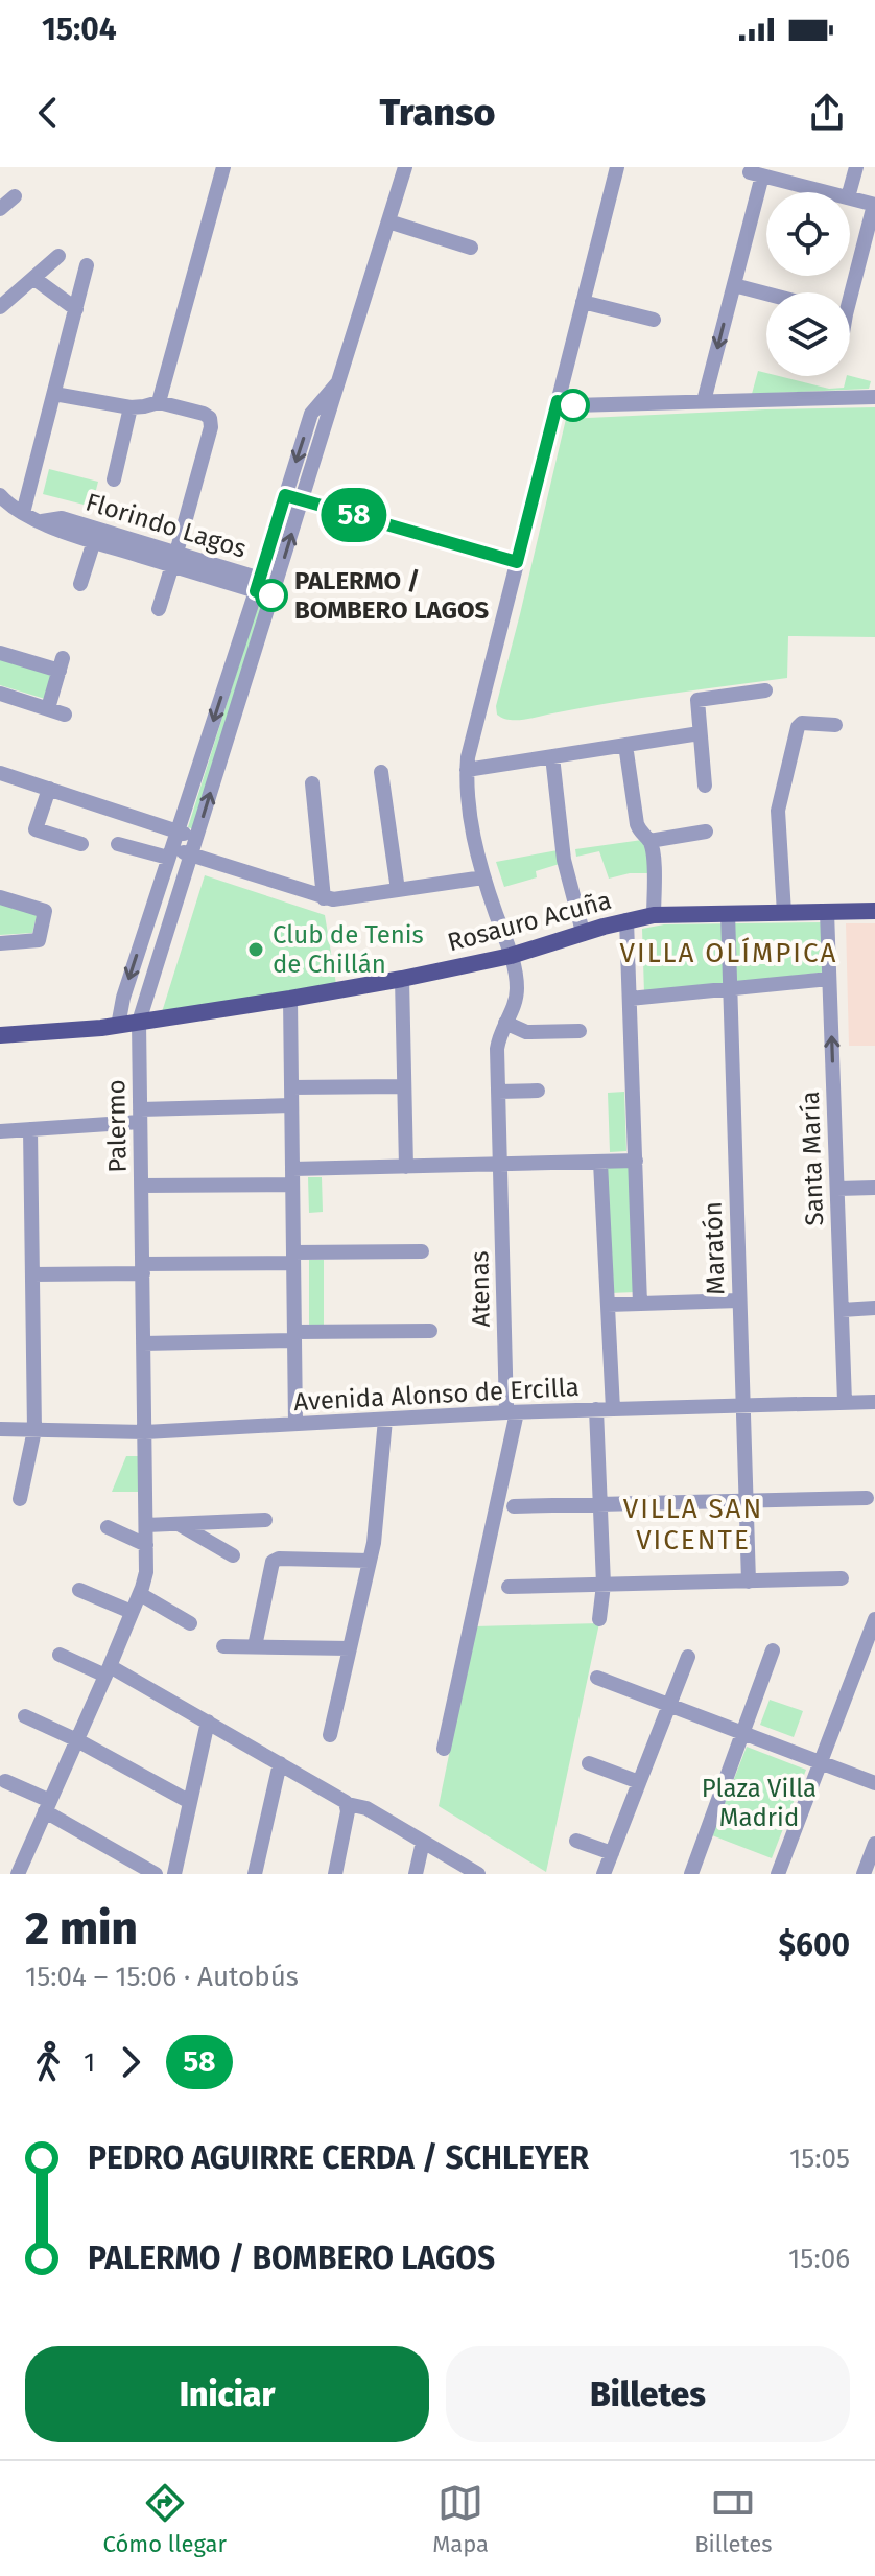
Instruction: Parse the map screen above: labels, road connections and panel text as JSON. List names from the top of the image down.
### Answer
{
  "streets": {
    "main road": ["Rosauro Acuña"],
    "street": [
      "Florindo Lagos",
      "Palermo",
      "Santa María",
      "Maratón",
      "Atenas",
      "Avenida Alonso de Ercilla"
    ]
  },
  "crossings": [
    ["Florindo Lagos", "Palermo"],
    ["Rosauro Acuña", "Palermo"],
    ["Rosauro Acuña", "Santa María"],
    ["Rosauro Acuña", "Maratón"],
    ["Rosauro Acuña", "Atenas"],
    ["Palermo", "Avenida Alonso de Ercilla"],
    ["Santa María", "Avenida Alonso de Ercilla"],
    ["Maratón", "Avenida Alonso de Ercilla"],
    ["Atenas", "Avenida Alonso de Ercilla"]
  ],
  "one_way": ["Santa María"],
  "districts": ["VILLA OLÍMPICA", "VILLA SAN VICENTE"],
  "parks": ["Plaza Villa Madrid"],
  "places": ["PALERMO / BOMBERO LAGOS", "Club de Tenis de Chillán"],
  "lines": ["bus line 58"],
  "page": {
    "status": "15:04",
    "header": "Transo",
    "on_map": "58",
    "heading": ["2 min", "15:04 – 15:06 · Autobús", "$600"],
    "legs": ["1", "58"],
    "list": [
      {
        "name": "PEDRO AGUIRRE CERDA / SCHLEYER",
        "value": "15:05"
      },
      {
        "name": "PALERMO / BOMBERO LAGOS",
        "value": "15:06"
      }
    ],
    "buttons": ["Iniciar", "Billetes"],
    "tabs": ["Cómo llegar", "Mapa", "Billetes"]
  }
}
